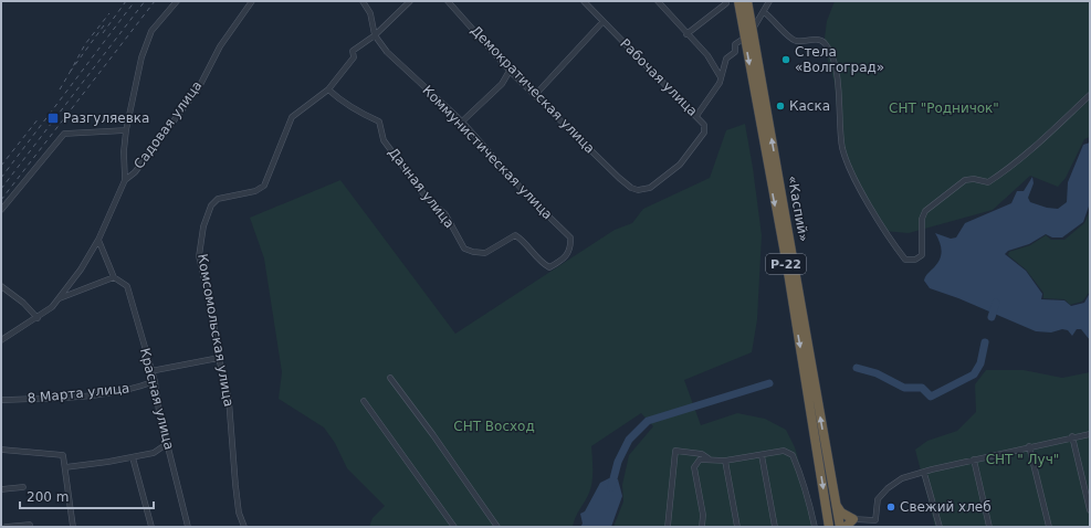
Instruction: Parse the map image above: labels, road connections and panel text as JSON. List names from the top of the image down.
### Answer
{
  "streets": {
    "highway": ["«Каспий»", "Р-22"],
    "street": [
      "Рабочая улица",
      "Демократическая улица",
      "Садовая улица",
      "Коммунистическая улица",
      "Дачная улица",
      "Комсомольская улица",
      "8 Марта улица",
      "Красная улица"
    ]
  },
  "crossings": [
    ["Рабочая улица", "Демократическая улица"],
    ["Коммунистическая улица", "Дачная улица"],
    ["Коммунистическая улица", "Комсомольская улица"],
    ["Дачная улица", "Комсомольская улица"],
    ["8 Марта улица", "Красная улица"]
  ],
  "parks": ["СНТ \"Родничок\"", "СНТ Восход", "СНТ \" Луч\""],
  "places": {
    "other": ["Стела «Волгоград»", "Каска", "Свежий хлеб"],
    "transit": ["Разгуляевка"]
  },
  "scale_bar": "200 m"
}
